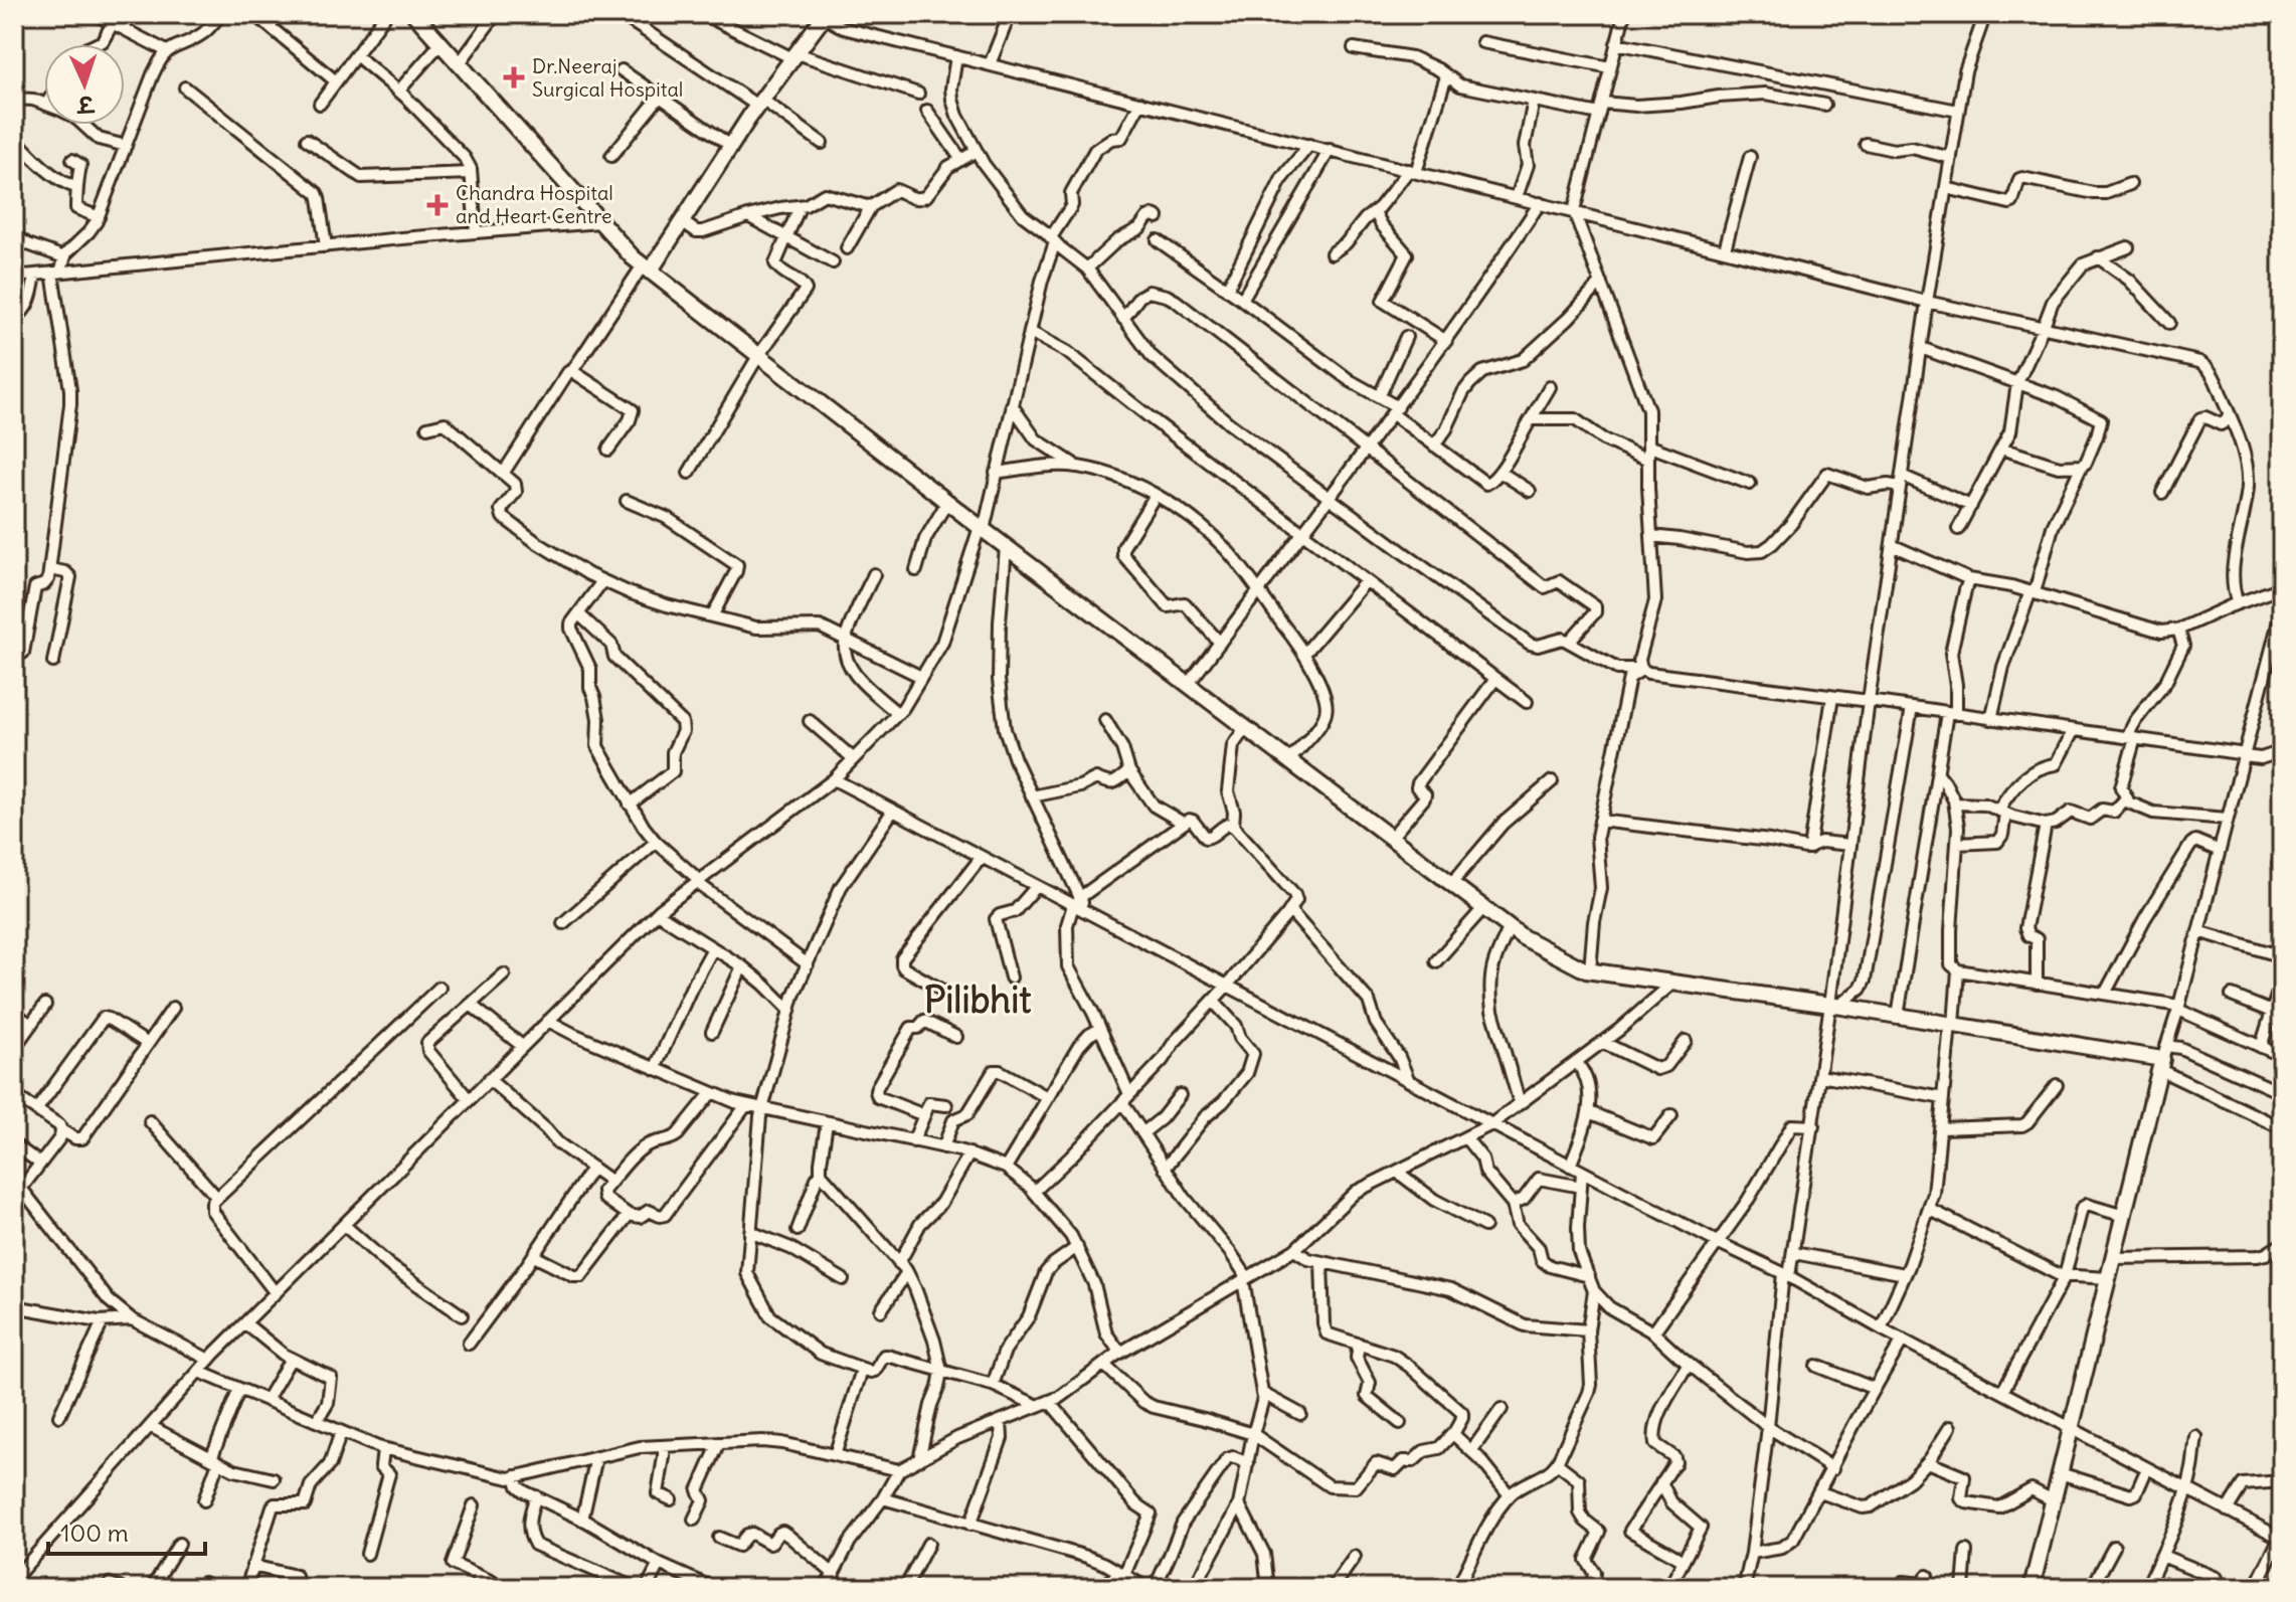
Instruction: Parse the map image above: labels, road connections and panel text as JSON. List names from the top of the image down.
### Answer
{
  "districts": ["Pilibhit"],
  "places": {
    "health": ["Dr.Neeraj Surgical Hospital", "Chandra Hospital and Heart Centre"]
  },
  "scale_bar": "100 m",
  "north": "bottom"
}
